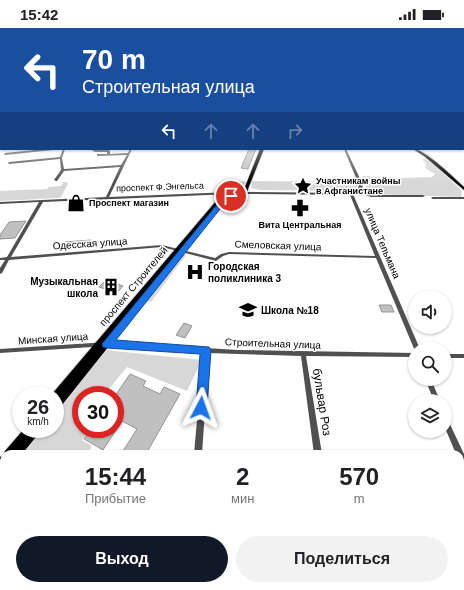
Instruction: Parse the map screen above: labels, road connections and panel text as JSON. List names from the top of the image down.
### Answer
{
  "streets": {
    "main road": ["проспект Ф.Энгельса", "проспект Строителей"],
    "street": [
      "Одесская улица",
      "улица Тельмана",
      "Смеловская улица",
      "Минская улица",
      "Строительная улица",
      "бульвар Роз"
    ]
  },
  "crossings": [
    ["проспект Ф.Энгельса", "улица Тельмана"],
    ["проспект Ф.Энгельса", "проспект Строителей"],
    ["Одесская улица", "Смеловская улица"],
    ["Одесская улица", "проспект Строителей"],
    ["улица Тельмана", "Смеловская улица"],
    ["Смеловская улица", "проспект Строителей"],
    ["проспект Строителей", "Минская улица"],
    ["проспект Строителей", "Строительная улица"],
    ["Минская улица", "Строительная улица"],
    ["Строительная улица", "бульвар Роз"]
  ],
  "places": {
    "place": ["Участникам войны в Афганистане"],
    "shop": ["Проспект магазин"],
    "pharmacy": ["Вита Центральная"],
    "hospital": ["Городская поликлиника 3"],
    "building": ["Музыкальная школа"],
    "school or university": ["Школа №18"]
  },
  "page": {
    "status": "15:42",
    "turn": ["70 m", "Строительная улица"],
    "speed": "26 km/h",
    "limit": "30",
    "eta": [
      "15:44",
      "Прибытие",
      "2",
      "мин",
      "570",
      "m"
    ],
    "buttons": ["Выход", "Поделиться"]
  }
}
